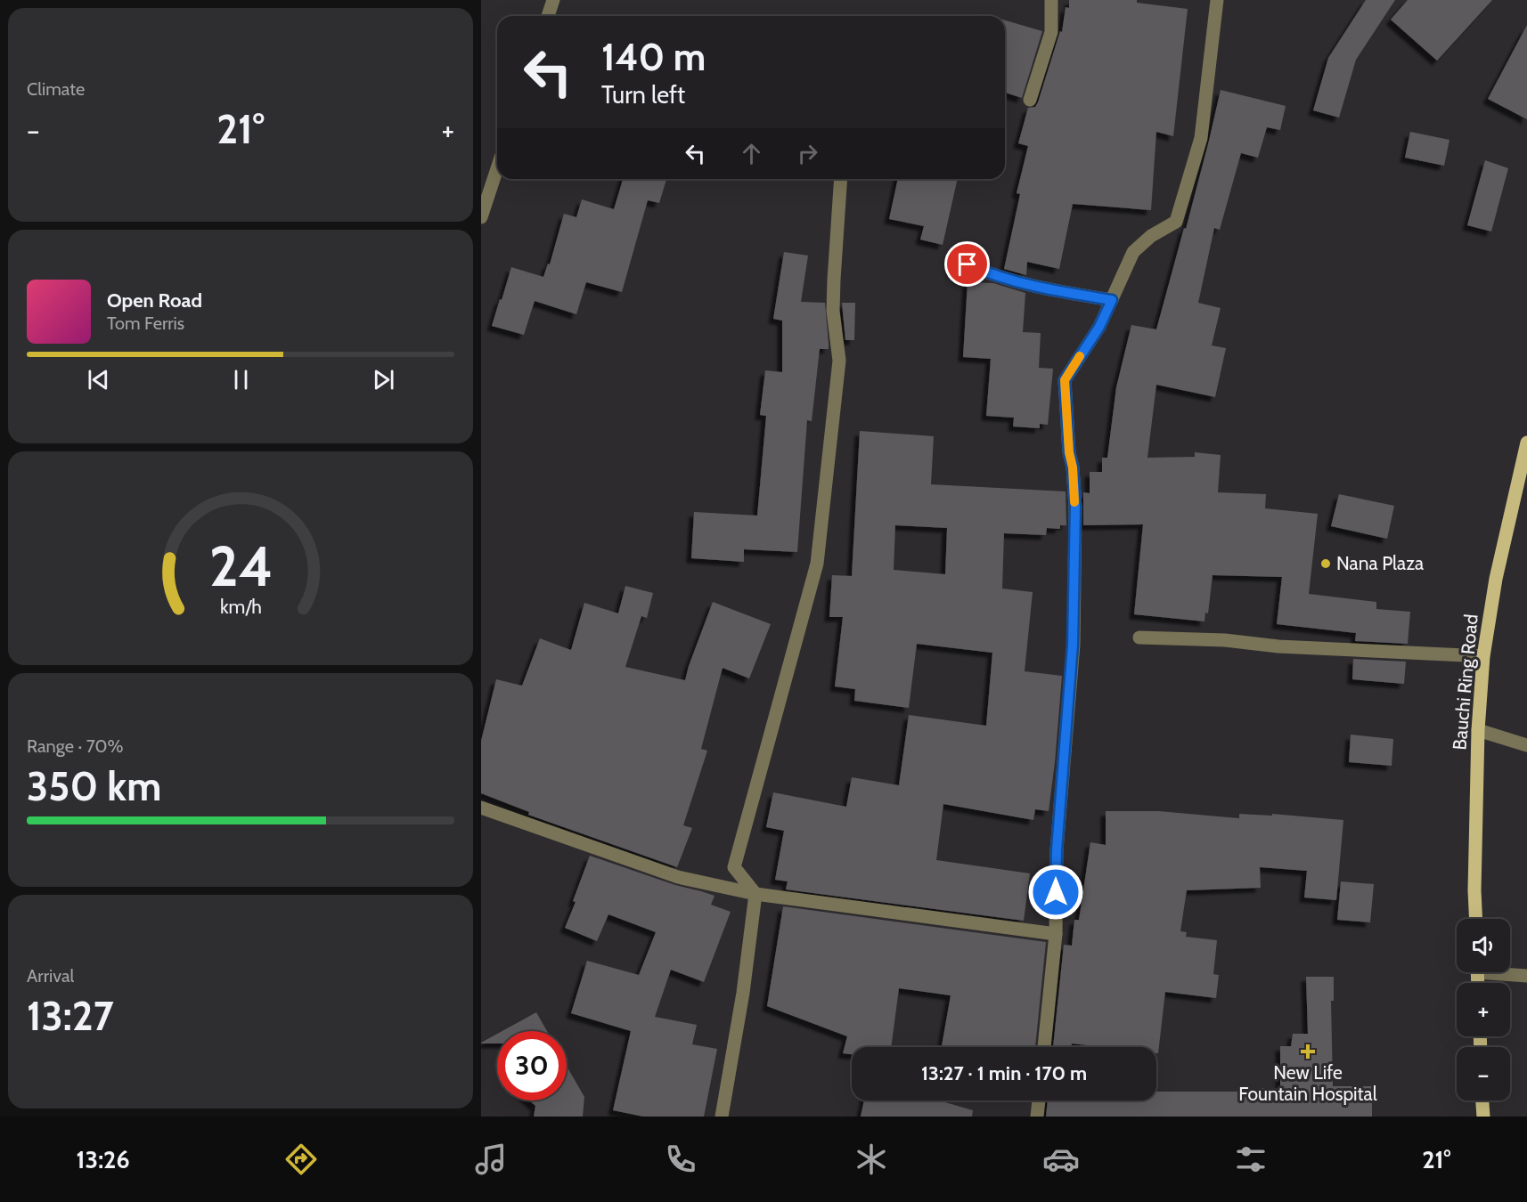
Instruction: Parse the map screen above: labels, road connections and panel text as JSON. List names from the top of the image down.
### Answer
{
  "streets": {
    "main road": ["Bauchi Ring Road"]
  },
  "places": {
    "other": ["Nana Plaza"],
    "health": ["New Life Fountain Hospital"]
  },
  "page": {
    "tile": [
      "Climate",
      ["Range · 70%", "350 km"],
      ["Arrival", "13:27"]
    ],
    "turn": ["140 m", "Turn left"],
    "heat": ["−", "21°", "+"],
    "song": ["Open Road", "Tom Ferris"],
    "map_buttons": ["+", "−"],
    "limit": "30",
    "trip": "13:27 · 1 min · 170 m",
    "tabs": ["13:26", "21°"],
    "gauge": ["24", "km/h"]
  }
}
